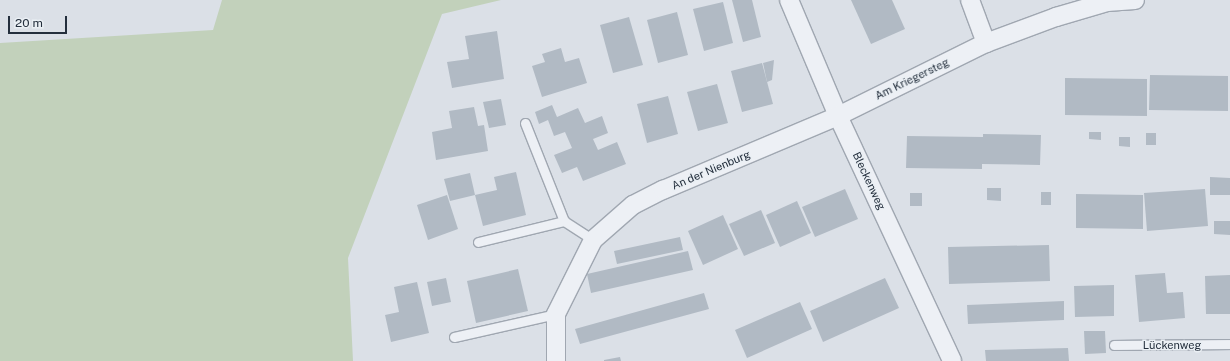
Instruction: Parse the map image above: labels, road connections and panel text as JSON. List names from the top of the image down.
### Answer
{
  "streets": {
    "street": ["Am Kriegersteg", "An der Nienburg", "Bleckenweg"],
    "lane": ["Lückenweg"]
  },
  "crossings": [
    ["Am Kriegersteg", "An der Nienburg"],
    ["Am Kriegersteg", "Bleckenweg"],
    ["An der Nienburg", "Bleckenweg"]
  ],
  "scale_bar": "20 m"
}
